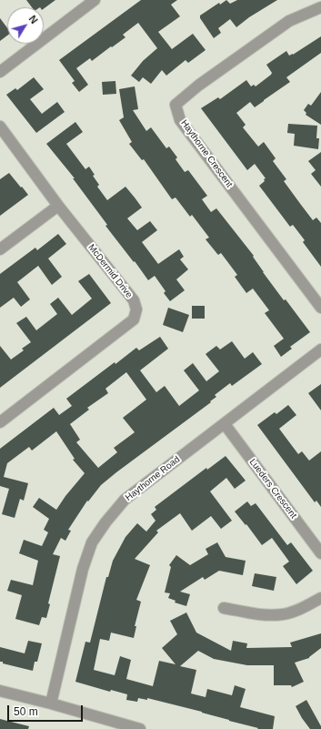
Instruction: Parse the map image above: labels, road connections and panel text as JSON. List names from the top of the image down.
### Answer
{
  "streets": {
    "street": [
      "Haythorne Crescent",
      "McDermid Drive",
      "Haythorne Road",
      "Lueders Crescent"
    ]
  },
  "crossings": [
    ["Haythorne Road", "Lueders Crescent"]
  ],
  "scale_bar": "50 m",
  "north": "top right"
}
